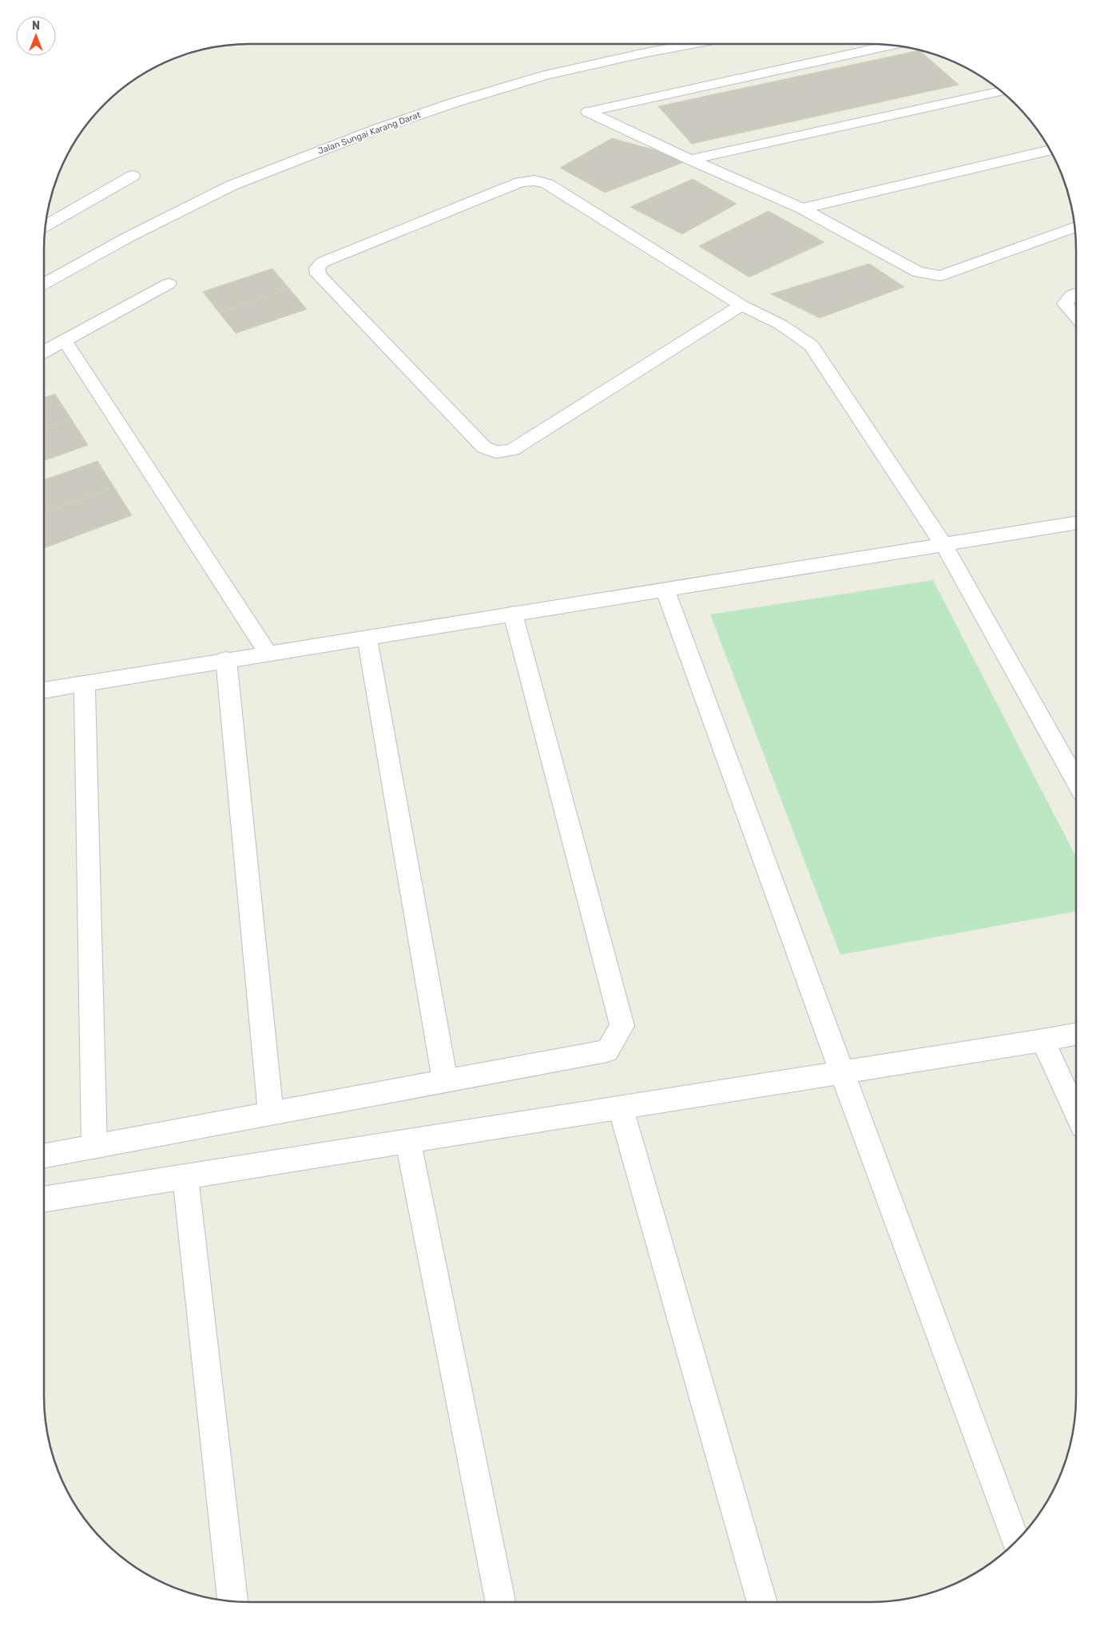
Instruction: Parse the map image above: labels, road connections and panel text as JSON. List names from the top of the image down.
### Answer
{
  "streets": {
    "street": ["Jalan Sungai Karang Darat"]
  },
  "north": "top"
}
